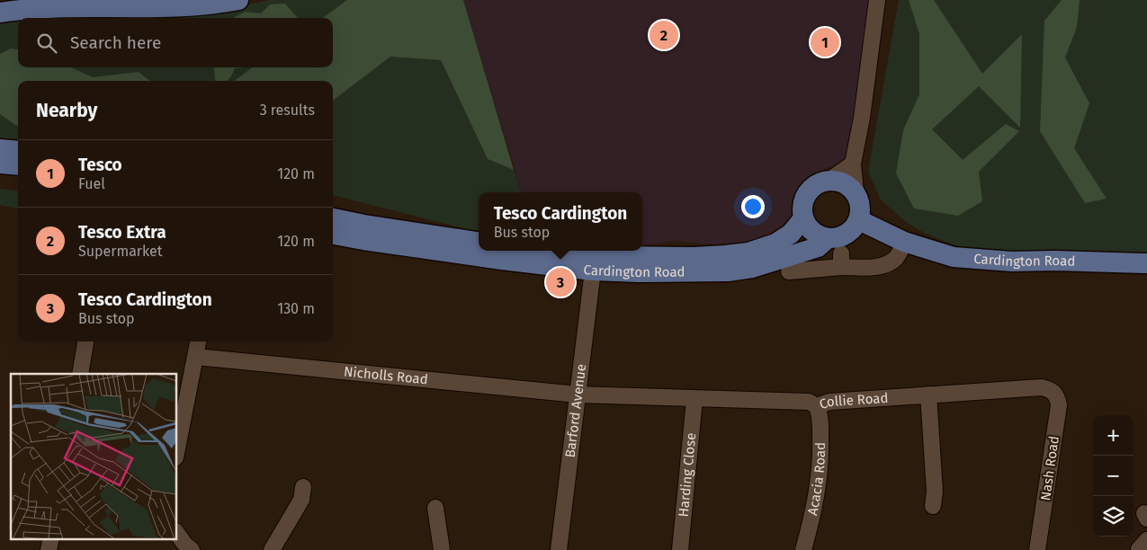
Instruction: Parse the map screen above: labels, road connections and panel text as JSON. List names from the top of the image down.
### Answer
{
  "streets": {
    "main road": ["Cardington Road"],
    "street": [
      "Nicholls Road",
      "Collie Road",
      "Barford Avenue",
      "Nash Road",
      "Harding Close",
      "Acacia Road"
    ]
  },
  "crossings": [
    ["Cardington Road", "Barford Avenue"],
    ["Nicholls Road", "Collie Road"],
    ["Nicholls Road", "Barford Avenue"],
    ["Collie Road", "Barford Avenue"],
    ["Collie Road", "Nash Road"],
    ["Collie Road", "Harding Close"],
    ["Collie Road", "Acacia Road"]
  ],
  "page": {
    "search": "Search here",
    "pins": ["2", "1", "3"],
    "heading": ["Nearby", "3 results"],
    "list": [
      {
        "mark": "1",
        "name": "Tesco",
        "note": "Fuel",
        "value": "120 m"
      },
      {
        "mark": "2",
        "name": "Tesco Extra",
        "note": "Supermarket",
        "value": "120 m"
      },
      {
        "mark": "3",
        "name": "Tesco Cardington",
        "note": "Bus stop",
        "value": "130 m"
      }
    ],
    "popup": ["Tesco Cardington", "Bus stop"],
    "map_buttons": ["+", "−"]
  }
}
